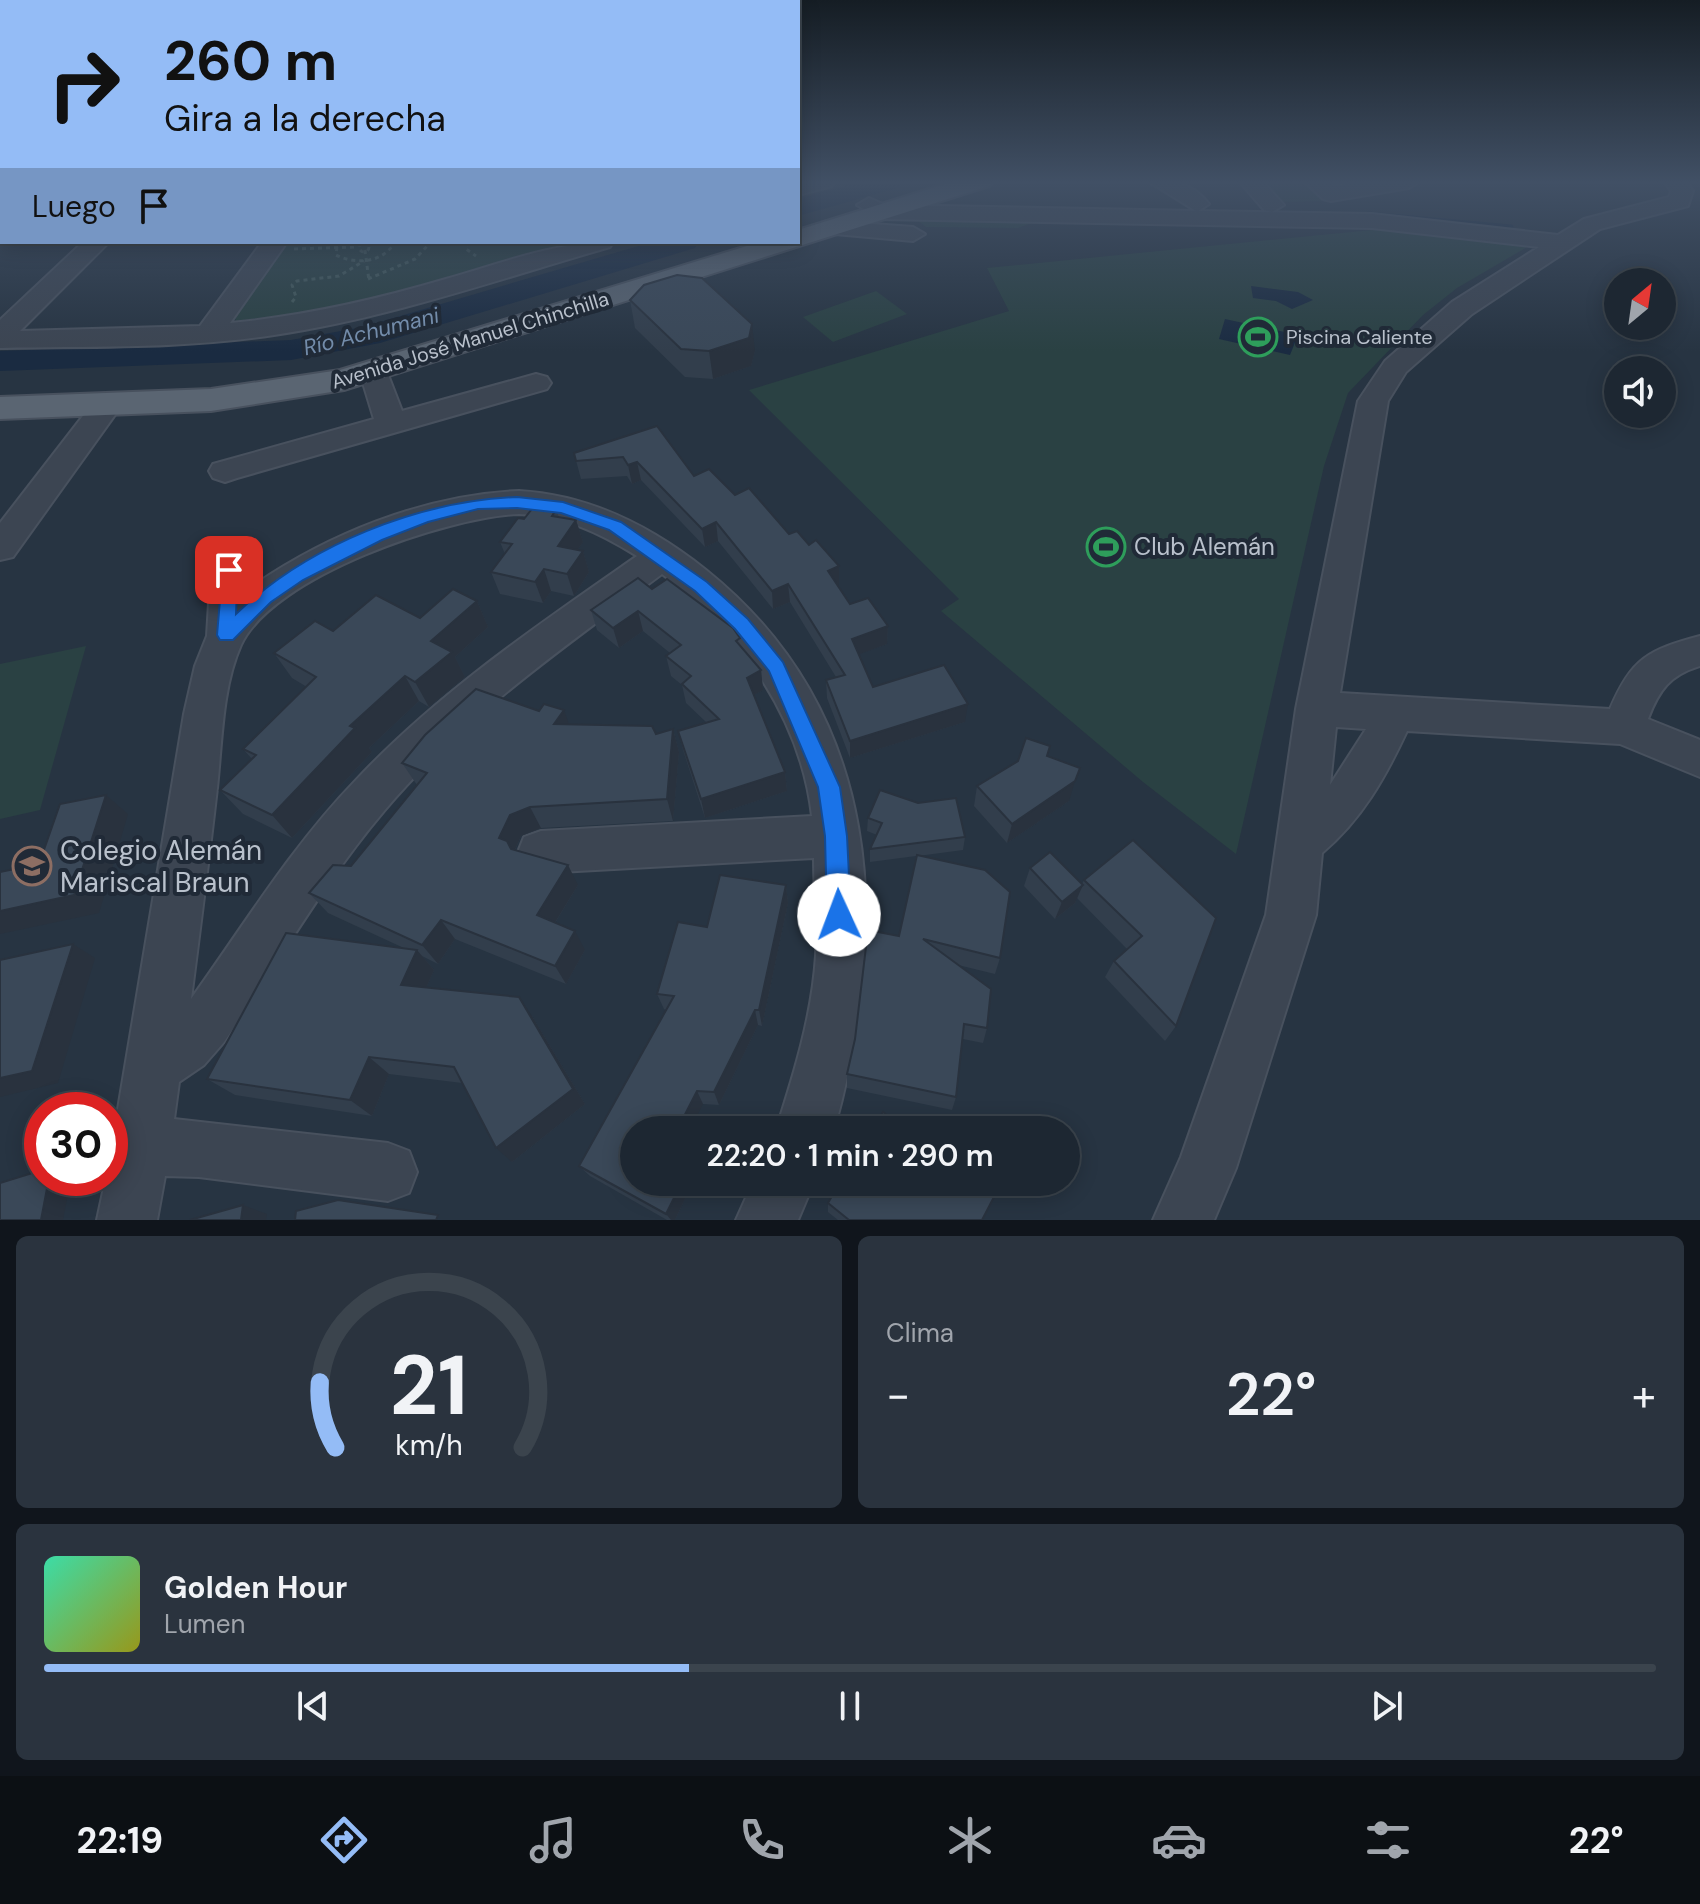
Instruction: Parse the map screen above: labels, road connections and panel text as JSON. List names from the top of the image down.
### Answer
{
  "streets": {
    "main road": ["Avenida José Manuel Chinchilla"]
  },
  "water": ["Río Achumani"],
  "places": {
    "sports": ["Piscina Caliente", "Club Alemán"],
    "school or university": ["Colegio Alemán Mariscal Braun"]
  },
  "north": "top right",
  "page": {
    "turn": ["260 m", "Gira a la derecha"],
    "then": "Luego",
    "limit": "30",
    "trip": "22:20 · 1 min · 290 m",
    "tile": "Clima",
    "heat": ["−", "22°", "+"],
    "song": ["Golden Hour", "Lumen"],
    "tabs": ["22:19", "22°"],
    "gauge": ["21", "km/h"]
  }
}
